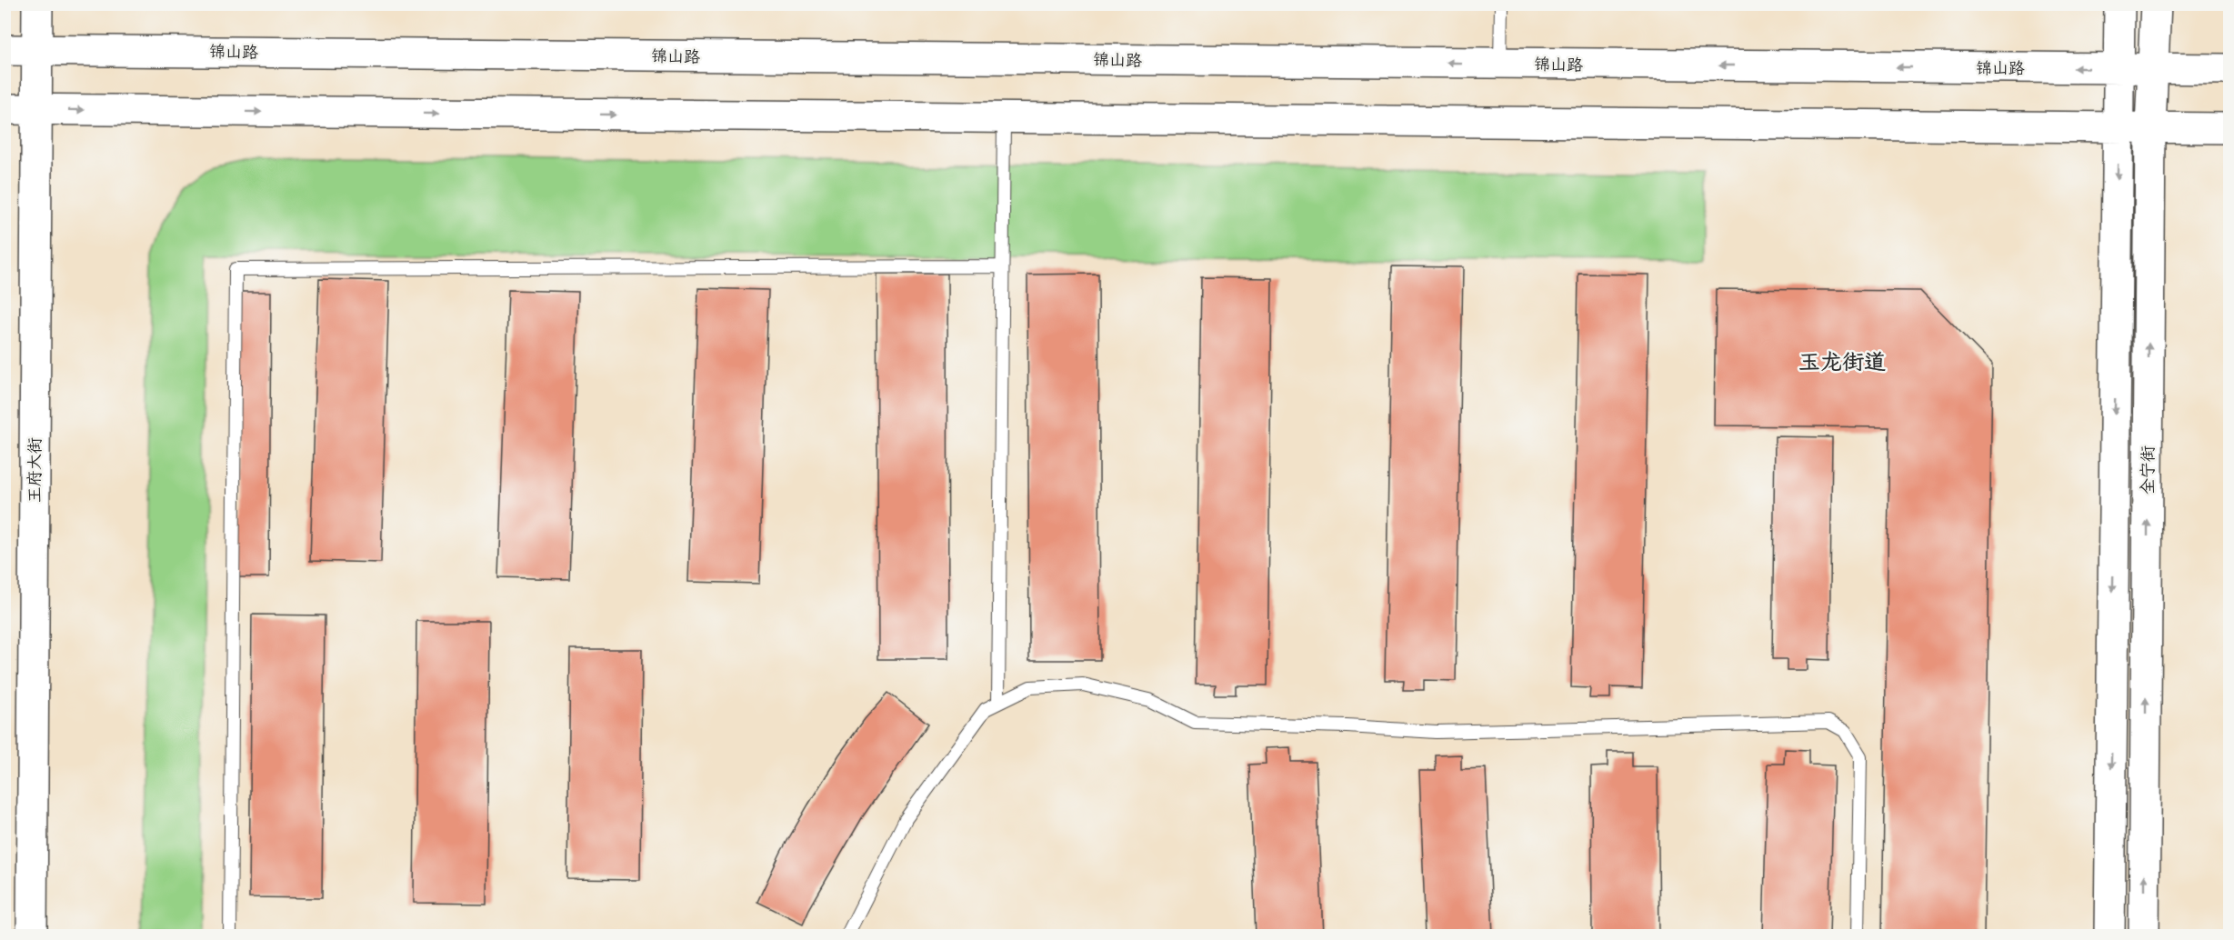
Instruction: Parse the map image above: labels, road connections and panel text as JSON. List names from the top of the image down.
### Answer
{
  "streets": {
    "street": ["锦山路", "王府大街", "全宁街"]
  },
  "crossings": [
    ["锦山路", "王府大街"],
    ["锦山路", "全宁街"]
  ],
  "districts": ["玉龙街道"]
}
